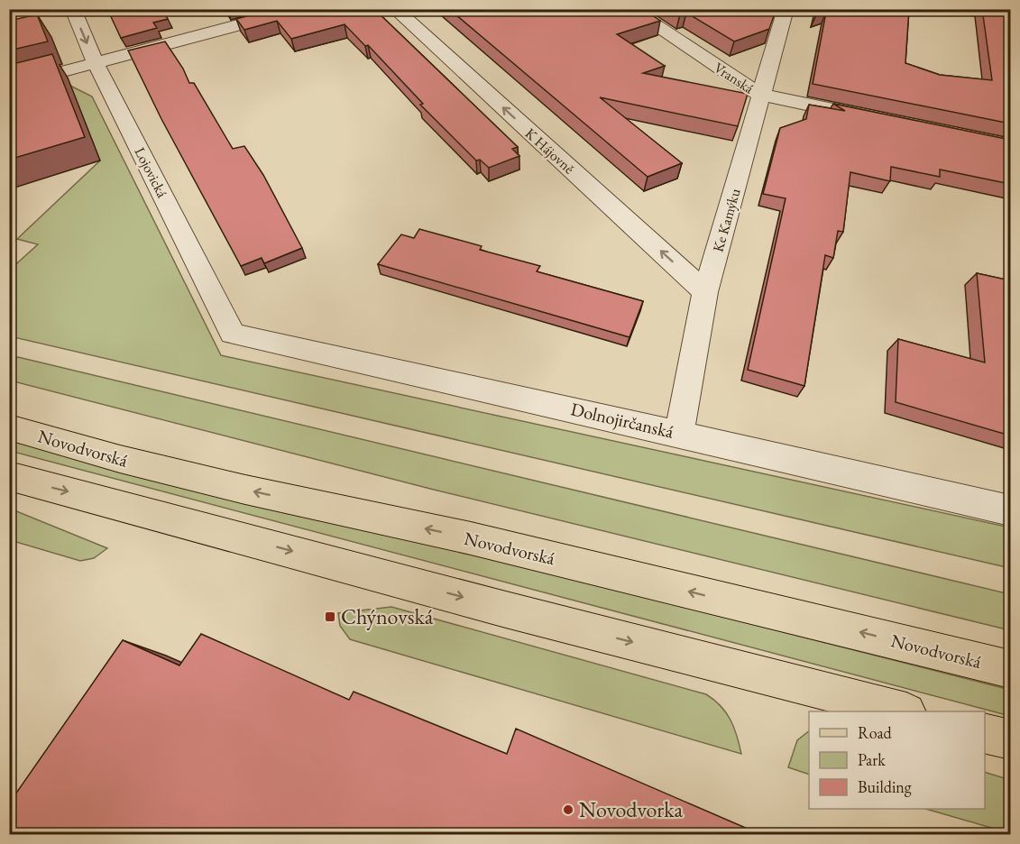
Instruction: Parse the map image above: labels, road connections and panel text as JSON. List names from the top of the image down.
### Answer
{
  "streets": {
    "main road": ["Novodvorská"],
    "street": [
      "Vranská",
      "K Hájovně",
      "Lojovická",
      "Ke Kamýku",
      "Dolnojirčanská"
    ]
  },
  "crossings": [
    ["Vranská", "Ke Kamýku"],
    ["K Hájovně", "Ke Kamýku"],
    ["Lojovická", "Dolnojirčanská"],
    ["Ke Kamýku", "Dolnojirčanská"]
  ],
  "one_way": ["K Hájovně"],
  "places": {
    "transit": ["Chýnovská"],
    "other": ["Novodvorka"]
  },
  "legend": ["Road", "Park", "Building"]
}
